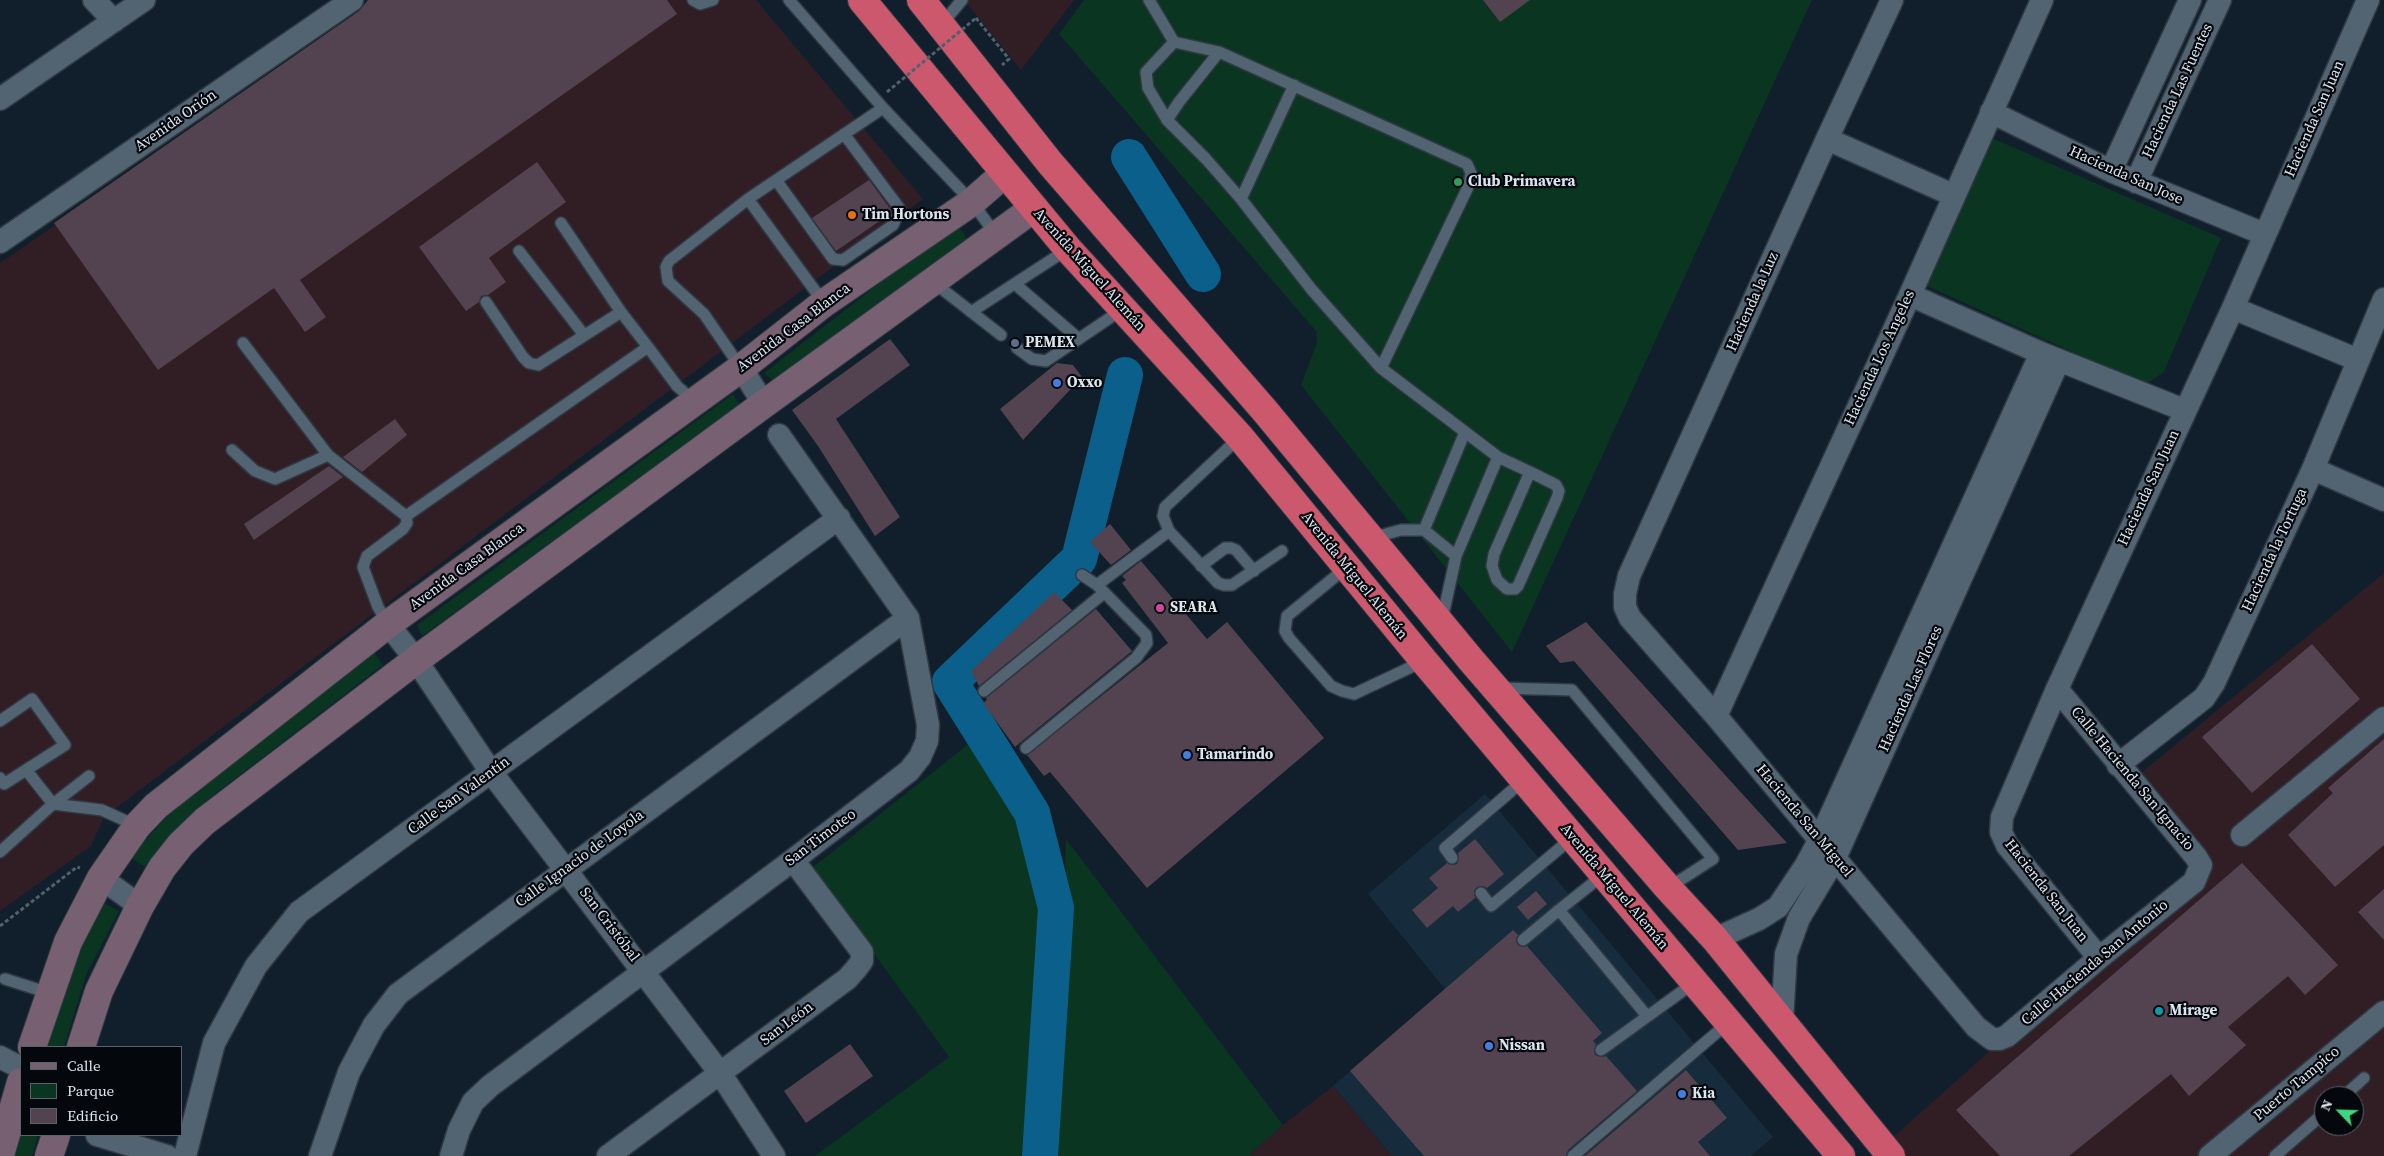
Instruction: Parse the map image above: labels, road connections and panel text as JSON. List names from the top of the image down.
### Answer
{
  "streets": {
    "highway": ["Avenida Miguel Alemán"],
    "street": [
      "Hacienda Las Fuentes",
      "Hacienda San Juan",
      "Avenida Orión",
      "Hacienda San Jose",
      "Hacienda la Luz",
      "Avenida Casa Blanca",
      "Hacienda Los Angeles",
      "Hacienda la Tortuga",
      "Hacienda Las Flores",
      "Calle Hacienda San Ignacio",
      "Calle San Valentín",
      "Hacienda San Miguel",
      "San Timoteo",
      "Calle Ignacio de Loyola",
      "San Cristóbal",
      "Calle Hacienda San Antonio",
      "San León",
      "Puerto Tampico"
    ]
  },
  "crossings": [
    ["Hacienda Las Fuentes", "Hacienda San Jose"],
    ["Hacienda San Juan", "Hacienda San Jose"],
    ["Hacienda San Juan", "Calle Hacienda San Ignacio"],
    ["Hacienda San Juan", "Calle Hacienda San Antonio"],
    ["Hacienda San Jose", "Hacienda Los Angeles"],
    ["Avenida Miguel Alemán", "Avenida Casa Blanca"],
    ["Hacienda la Luz", "Hacienda San Miguel"],
    ["Avenida Casa Blanca", "San Cristóbal"],
    ["Hacienda Los Angeles", "Hacienda San Miguel"],
    ["Hacienda la Tortuga", "Calle Hacienda San Ignacio"],
    ["Hacienda Las Flores", "Hacienda San Miguel"],
    ["Calle Hacienda San Ignacio", "Calle Hacienda San Antonio"],
    ["Calle San Valentín", "San Timoteo"],
    ["Calle San Valentín", "San Cristóbal"],
    ["Hacienda San Miguel", "Calle Hacienda San Antonio"],
    ["San Timoteo", "Calle Ignacio de Loyola"],
    ["San Timoteo", "San Cristóbal"],
    ["San Timoteo", "San León"],
    ["Calle Ignacio de Loyola", "San Cristóbal"],
    ["San Cristóbal", "San León"]
  ],
  "places": [
    "Club Primavera",
    "Tim Hortons",
    "PEMEX",
    "Oxxo",
    "SEARA",
    "Tamarindo",
    "Mirage",
    "Nissan",
    "Kia"
  ],
  "legend": ["Calle", "Parque", "Edificio"],
  "north": "top left"
}
